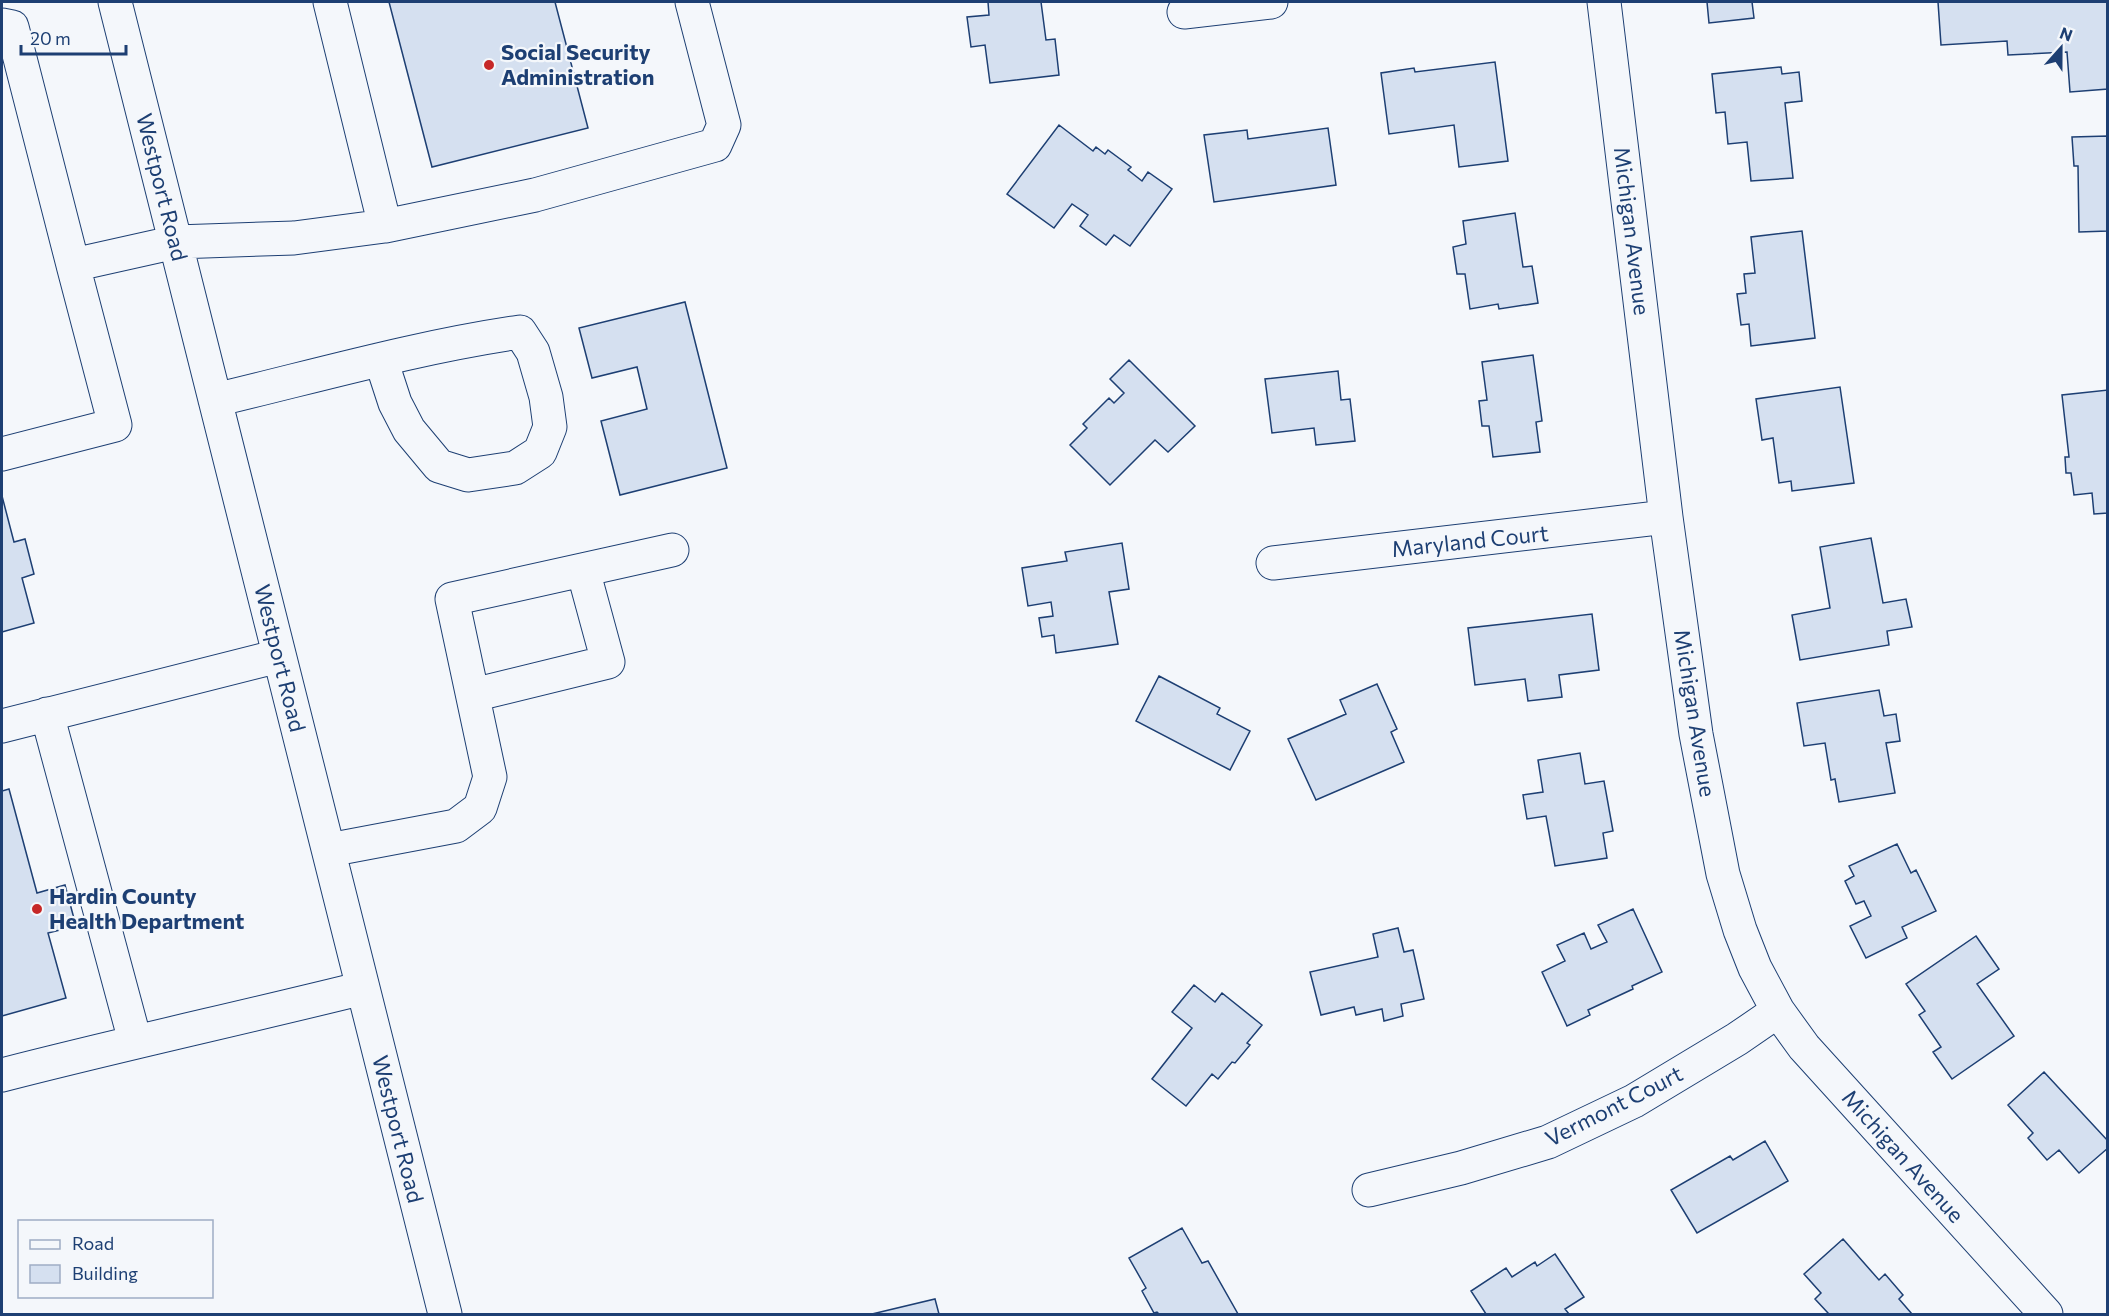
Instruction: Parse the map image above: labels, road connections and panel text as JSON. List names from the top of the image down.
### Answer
{
  "streets": {
    "street": [
      "Westport Road",
      "Michigan Avenue",
      "Maryland Court",
      "Vermont Court"
    ]
  },
  "crossings": [
    ["Michigan Avenue", "Maryland Court"],
    ["Michigan Avenue", "Vermont Court"]
  ],
  "places": ["Social Security Administration", "Hardin County Health Department"],
  "legend": ["Road", "Building"],
  "scale_bar": "20 m",
  "north": "top"
}
